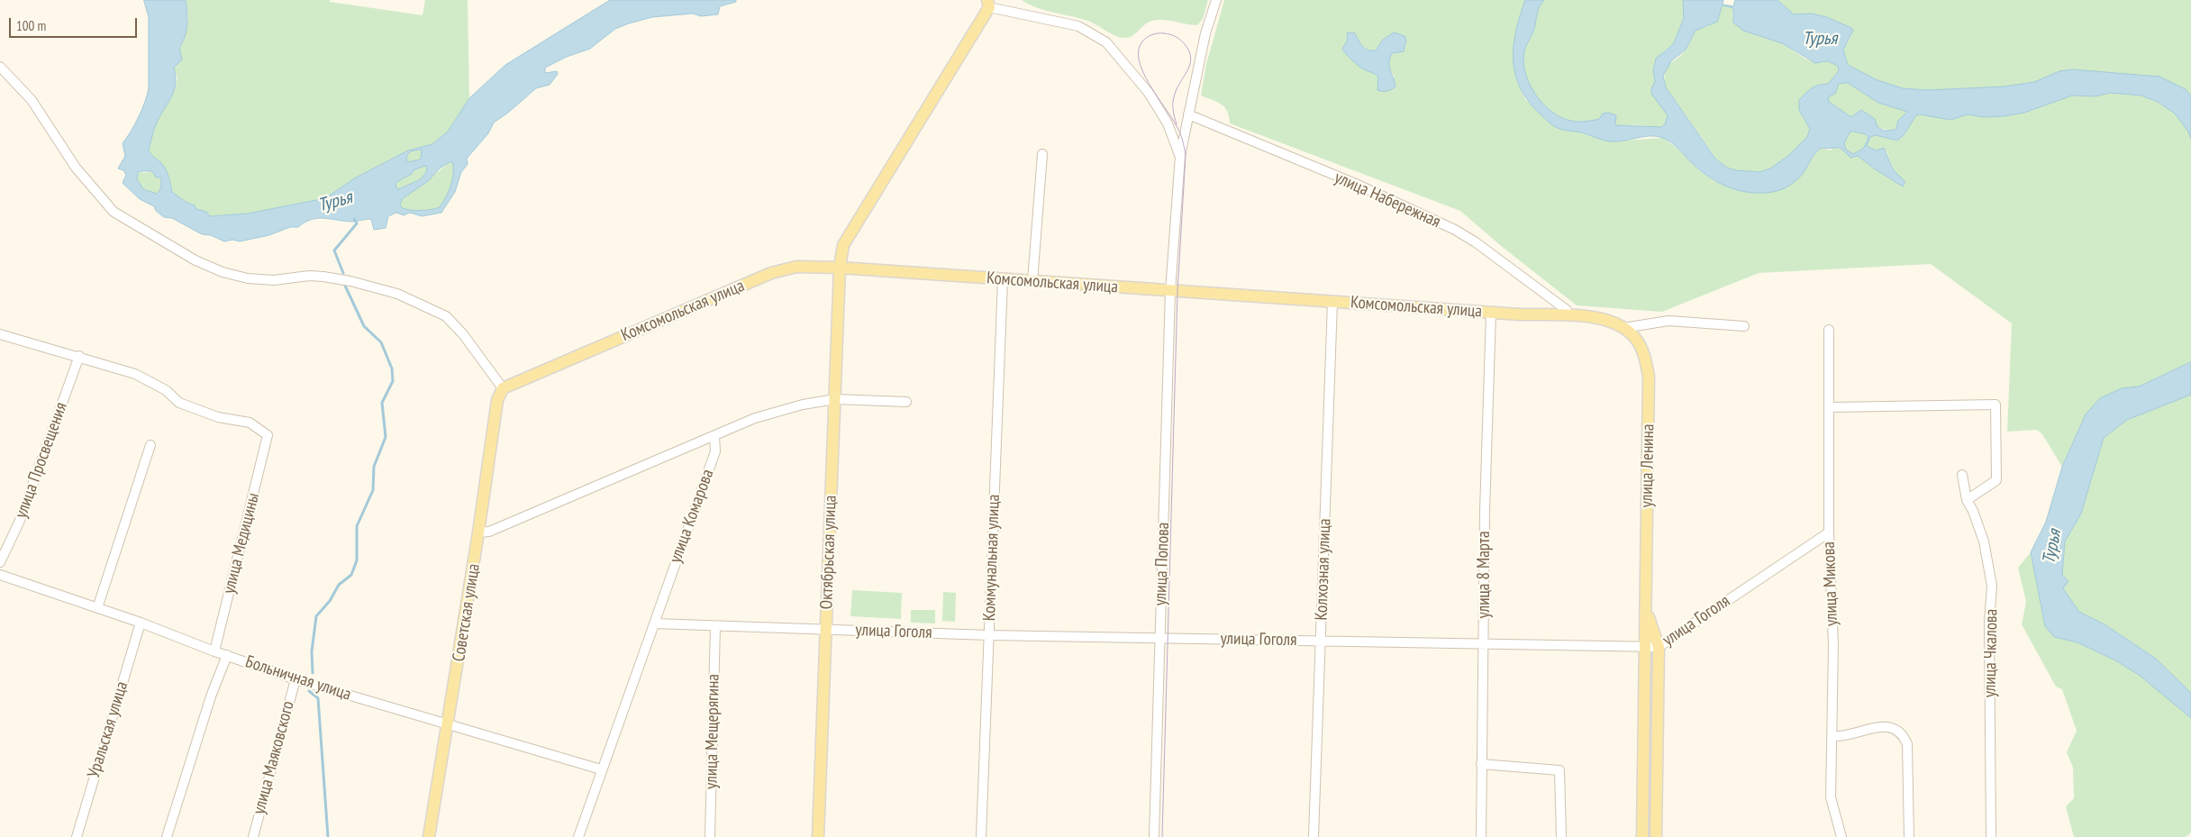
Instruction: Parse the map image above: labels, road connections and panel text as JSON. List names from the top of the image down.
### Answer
{
  "streets": {
    "main road": [
      "Комсомольская улица",
      "улица Ленина",
      "Октябрьская улица",
      "Советская улица"
    ],
    "street": [
      "улица Набережная",
      "улица Просвещения",
      "улица Комарова",
      "улица Медицины",
      "Коммунальная улица",
      "улица Попова",
      "Колхозная улица",
      "улица 8 Марта",
      "улица Микова",
      "улица Гоголя",
      "улица Чкалова",
      "Больничная улица",
      "Уральская улица",
      "улица Мещерягина",
      "улица Маяковского"
    ]
  },
  "crossings": [
    ["улица Набережная", "Комсомольская улица"],
    ["улица Набережная", "улица Попова"],
    ["Комсомольская улица", "улица Ленина"],
    ["Комсомольская улица", "Октябрьская улица"],
    ["Комсомольская улица", "Коммунальная улица"],
    ["Комсомольская улица", "улица Попова"],
    ["Комсомольская улица", "Колхозная улица"],
    ["Комсомольская улица", "улица 8 Марта"],
    ["Комсомольская улица", "Советская улица"],
    ["улица Просвещения", "улица Медицины"],
    ["улица Ленина", "улица Гоголя"],
    ["улица Комарова", "Советская улица"],
    ["улица Комарова", "улица Гоголя"],
    ["улица Комарова", "Больничная улица"],
    ["улица Медицины", "Больничная улица"],
    ["Октябрьская улица", "улица Гоголя"],
    ["Коммунальная улица", "улица Гоголя"],
    ["улица Попова", "улица Гоголя"],
    ["Колхозная улица", "улица Гоголя"],
    ["улица 8 Марта", "улица Гоголя"],
    ["улица Микова", "улица Гоголя"],
    ["Советская улица", "Больничная улица"],
    ["улица Гоголя", "улица Мещерягина"],
    ["Больничная улица", "Уральская улица"],
    ["Больничная улица", "улица Маяковского"]
  ],
  "water": ["Турья"],
  "scale_bar": "100 m"
}
